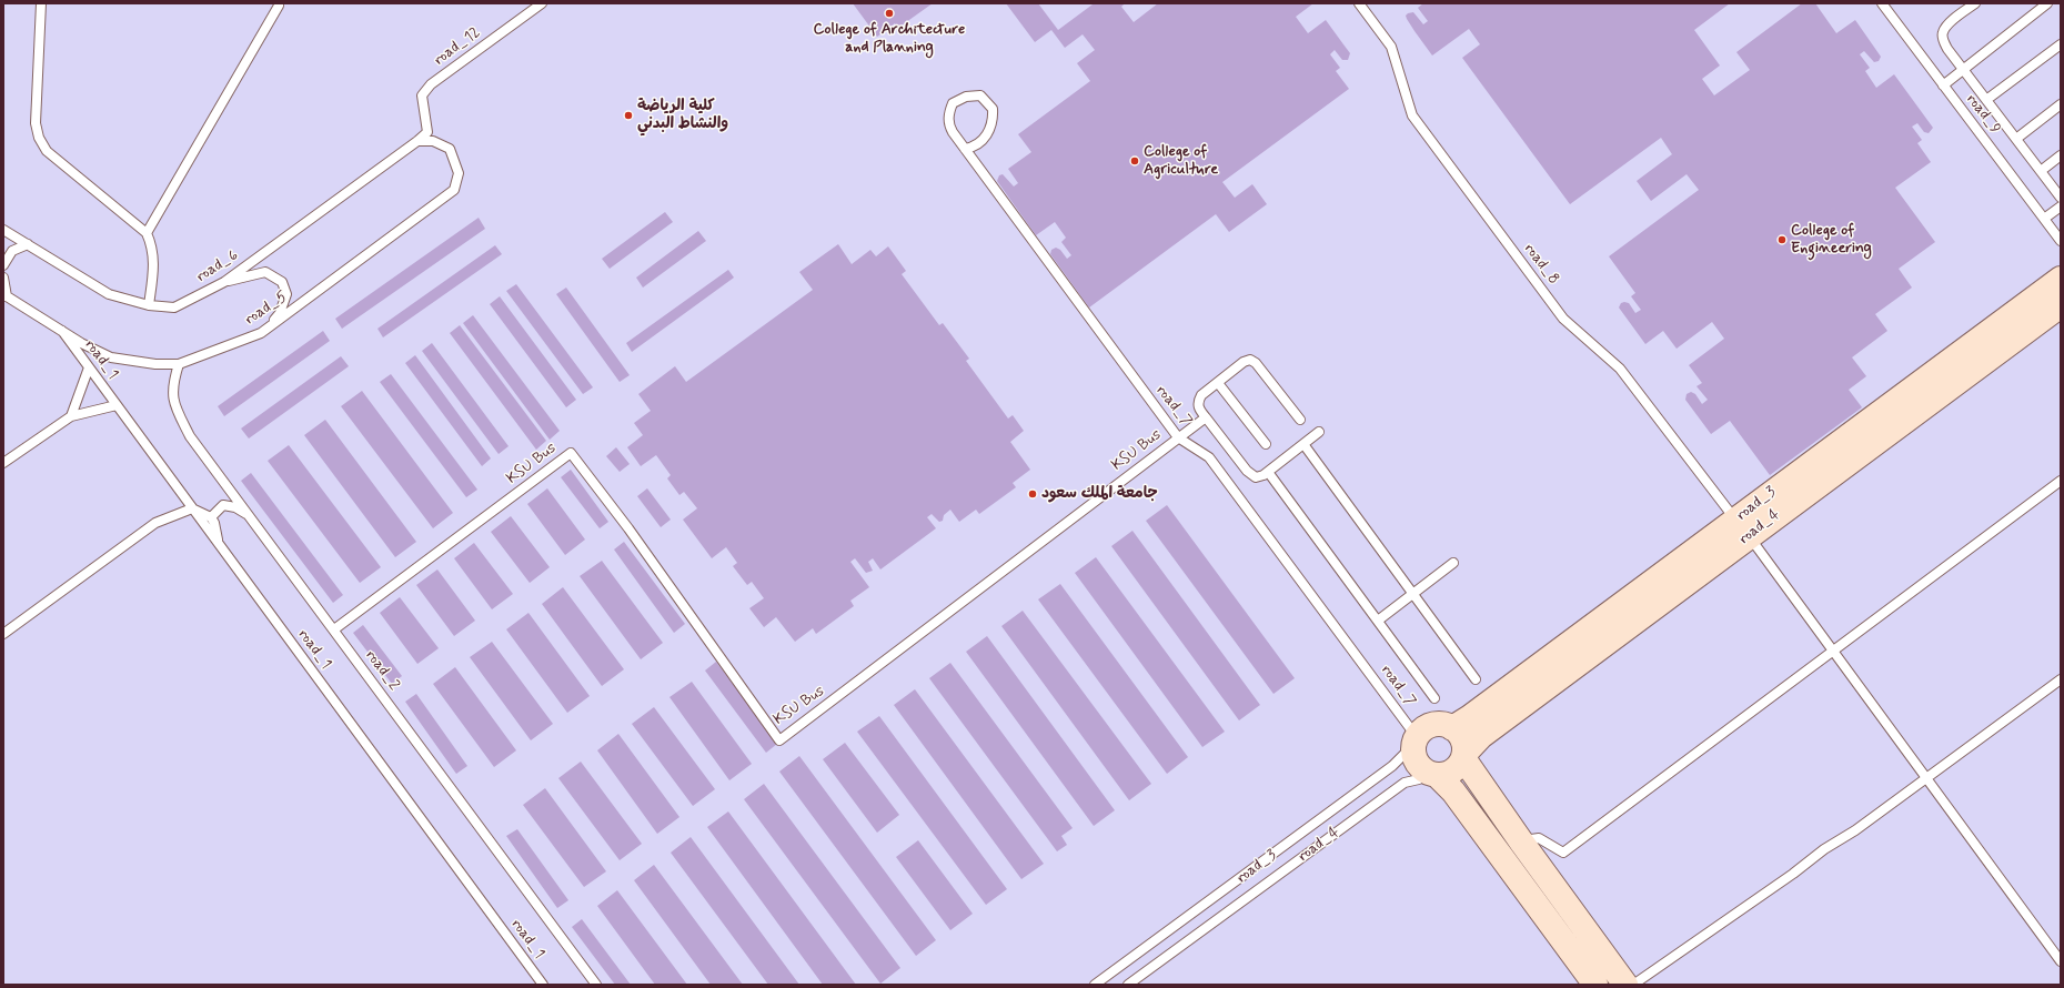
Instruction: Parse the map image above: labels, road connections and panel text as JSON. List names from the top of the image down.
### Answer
{
  "streets": {
    "street": ["road_3", "road_4"],
    "lane": [
      "road_12",
      "road_9",
      "road_8",
      "road_6",
      "road_5",
      "road_1",
      "road_7",
      "KSU Bus",
      "road_2"
    ]
  },
  "crossings": [
    ["road_12", "road_6"],
    ["road_8", "road_3"],
    ["road_8", "road_4"],
    ["road_6", "road_5"],
    ["road_5", "road_1"],
    ["road_5", "road_2"],
    ["road_7", "KSU Bus"],
    ["road_7", "road_3"],
    ["road_7", "road_4"],
    ["KSU Bus", "road_2"],
    ["road_3", "road_4"]
  ],
  "places": [
    "College of Architecture and Planning",
    "كلية الرياضة والنشاط البدني",
    "College of Agriculture",
    "College of Engineering",
    "جامعة الملك سعود"
  ]
}
